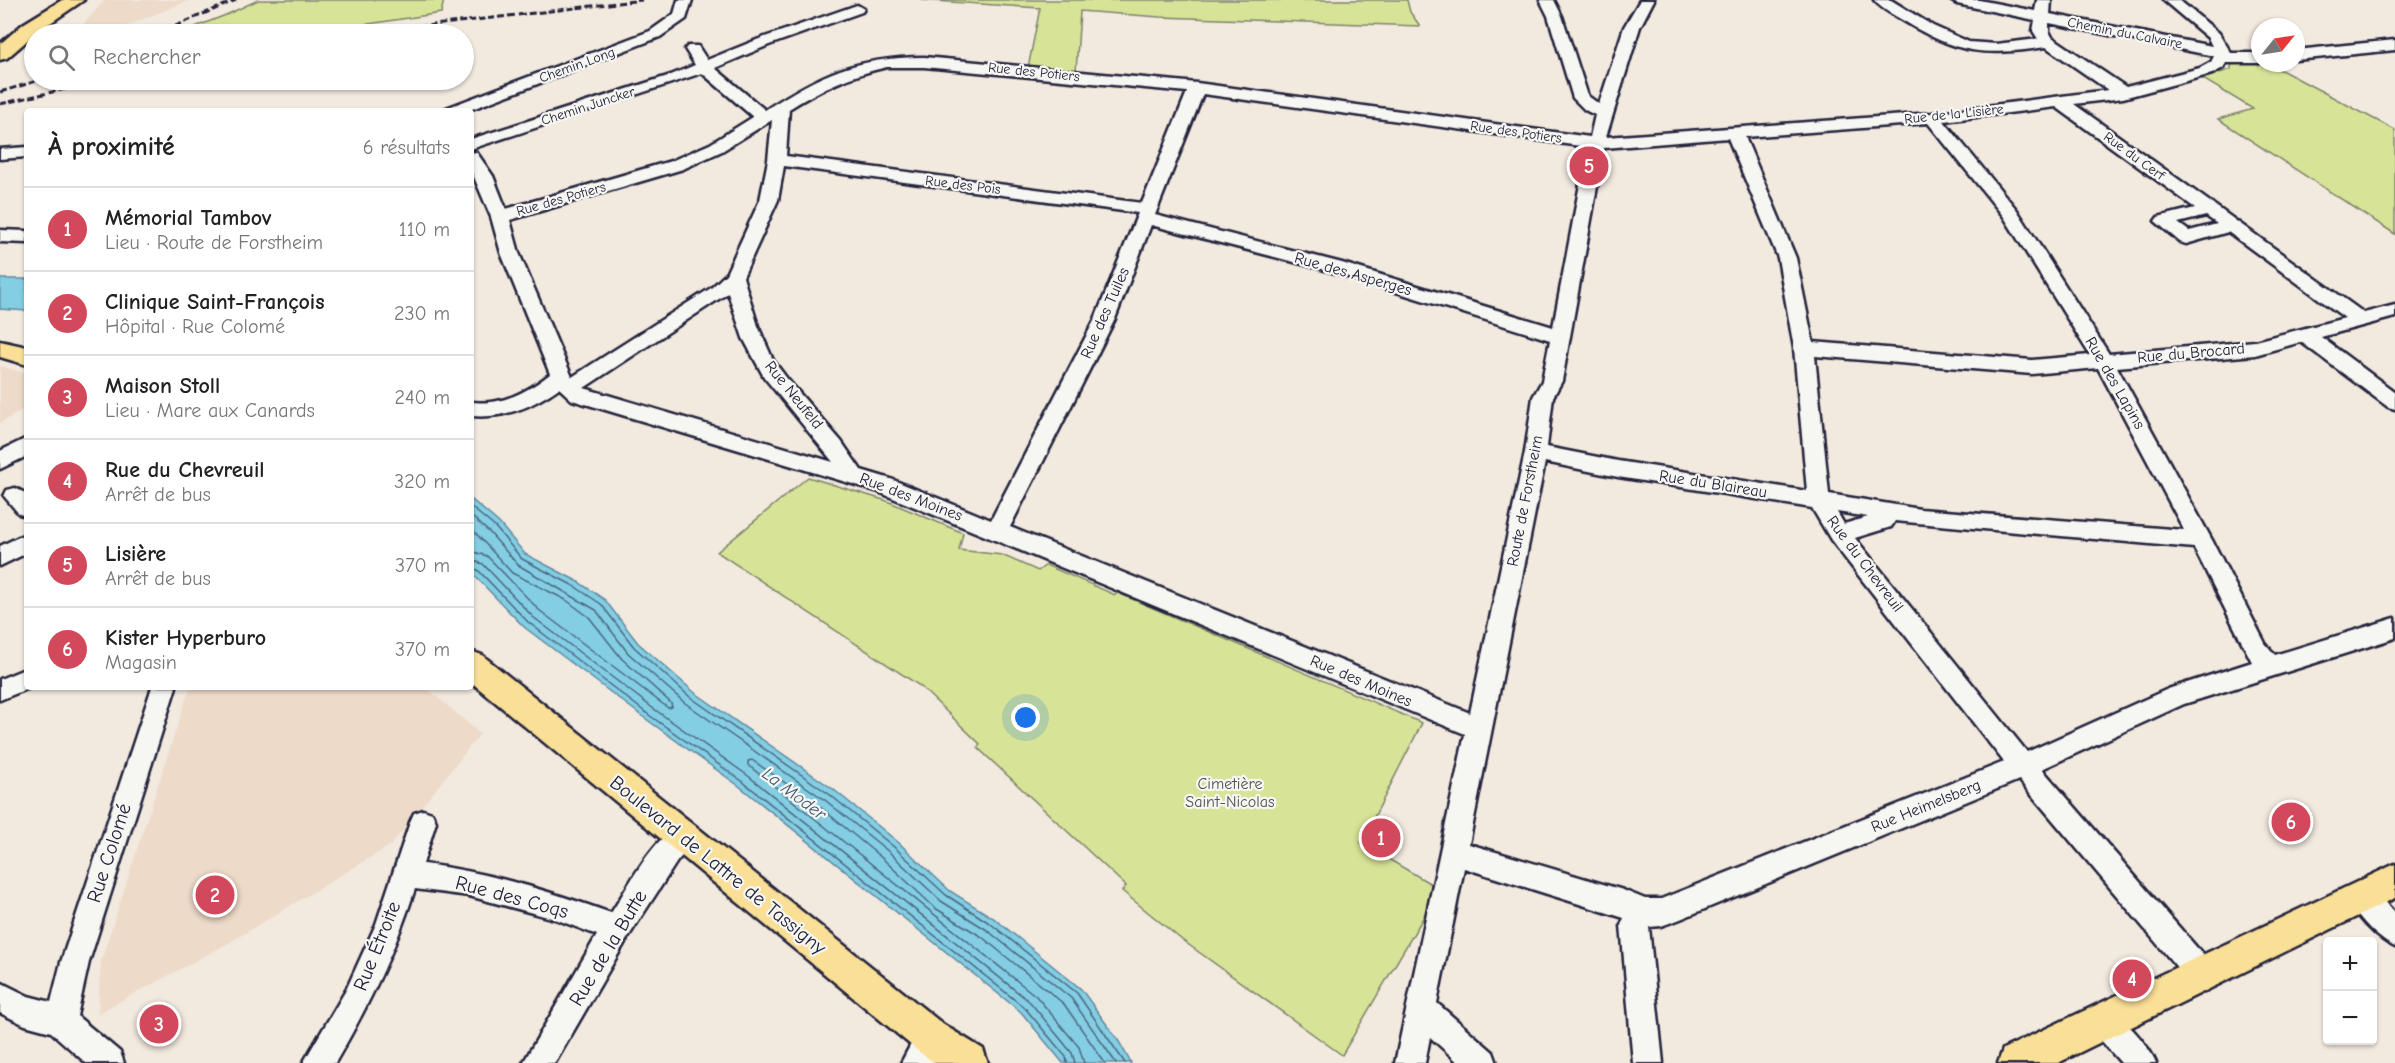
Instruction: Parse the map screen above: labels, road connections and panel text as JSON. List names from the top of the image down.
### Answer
{
  "streets": {
    "main road": ["Boulevard de Lattre de Tassigny"],
    "street": [
      "Chemin du Calvaire",
      "Chemin Long",
      "Rue des Potiers",
      "Chemin Juncker",
      "Rue de la Lisière",
      "Rue du Cerf",
      "Rue des Pois",
      "Rue des Asperges",
      "Rue des Tuiles",
      "Rue du Brocard",
      "Rue des Lapins",
      "Rue Neufeld",
      "Rue du Blaireau",
      "Rue des Moines",
      "Route de Forstheim",
      "Rue du Chevreuil",
      "Rue Heimelsberg",
      "Rue Colomé",
      "Rue des Coqs",
      "Rue Étroite",
      "Rue de la Butte"
    ]
  },
  "crossings": [
    ["Chemin du Calvaire", "Rue de la Lisière"],
    ["Rue des Potiers", "Rue de la Lisière"],
    ["Rue des Potiers", "Rue des Tuiles"],
    ["Rue des Potiers", "Route de Forstheim"],
    ["Rue de la Lisière", "Rue du Cerf"],
    ["Rue de la Lisière", "Rue des Lapins"],
    ["Rue de la Lisière", "Route de Forstheim"],
    ["Rue de la Lisière", "Rue du Chevreuil"],
    ["Rue du Cerf", "Rue du Brocard"],
    ["Rue des Pois", "Rue des Asperges"],
    ["Rue des Pois", "Rue des Tuiles"],
    ["Rue des Asperges", "Rue des Tuiles"],
    ["Rue des Asperges", "Route de Forstheim"],
    ["Rue des Tuiles", "Rue des Moines"],
    ["Rue du Brocard", "Rue des Lapins"],
    ["Rue du Brocard", "Rue du Chevreuil"],
    ["Rue des Lapins", "Rue du Blaireau"],
    ["Rue des Lapins", "Rue Heimelsberg"],
    ["Rue Neufeld", "Rue des Moines"],
    ["Rue du Blaireau", "Route de Forstheim"],
    ["Rue du Blaireau", "Rue du Chevreuil"],
    ["Rue des Moines", "Route de Forstheim"],
    ["Rue du Chevreuil", "Rue Heimelsberg"],
    ["Boulevard de Lattre de Tassigny", "Rue de la Butte"],
    ["Rue des Coqs", "Rue Étroite"],
    ["Rue des Coqs", "Rue de la Butte"]
  ],
  "water": ["La Moder"],
  "parks": ["Cimetière Saint-Nicolas"],
  "north": "top right",
  "page": {
    "search": "Rechercher",
    "heading": ["À proximité", "6 résultats"],
    "pins": [
      "5",
      "6",
      "1",
      "2",
      "4",
      "3"
    ],
    "list": [
      {
        "mark": "1",
        "name": "Mémorial Tambov",
        "note": "Lieu · Route de Forstheim",
        "value": "110 m"
      },
      {
        "mark": "2",
        "name": "Clinique Saint-François",
        "note": "Hôpital · Rue Colomé",
        "value": "230 m"
      },
      {
        "mark": "3",
        "name": "Maison Stoll",
        "note": "Lieu · Mare aux Canards",
        "value": "240 m"
      },
      {
        "mark": "4",
        "name": "Rue du Chevreuil",
        "note": "Arrêt de bus",
        "value": "320 m"
      },
      {
        "mark": "5",
        "name": "Lisière",
        "note": "Arrêt de bus",
        "value": "370 m"
      },
      {
        "mark": "6",
        "name": "Kister Hyperburo",
        "note": "Magasin",
        "value": "370 m"
      }
    ],
    "map_buttons": ["+", "−"]
  }
}
